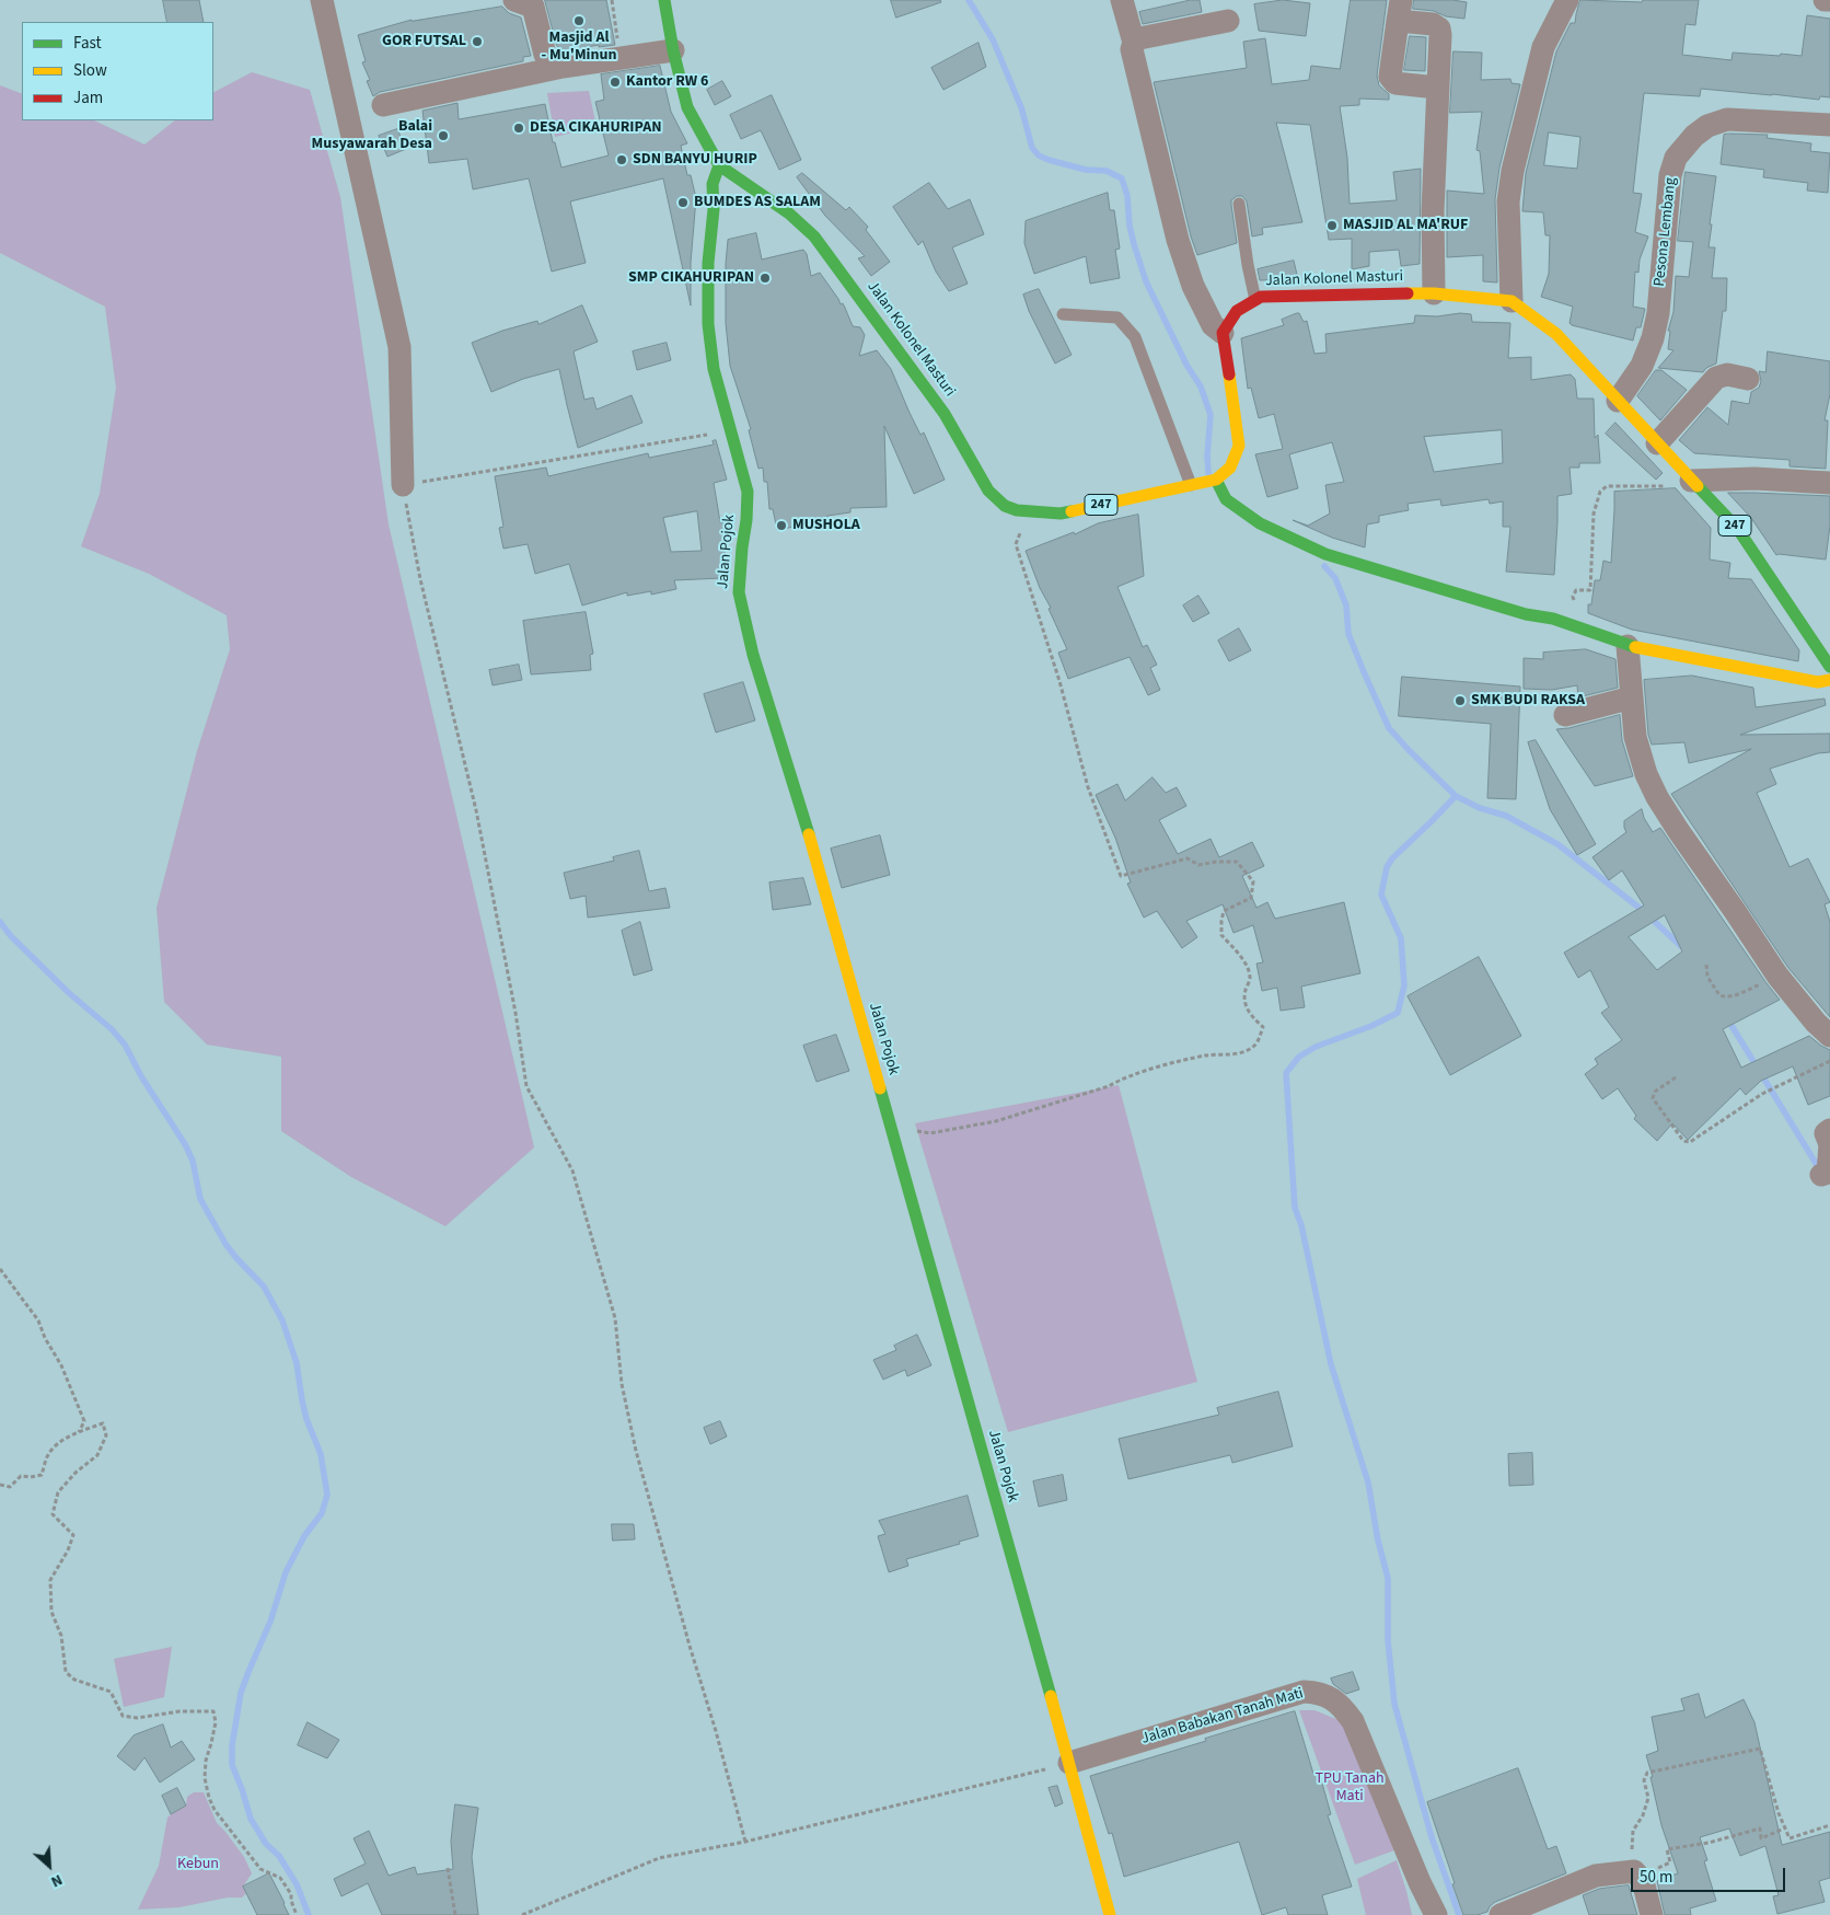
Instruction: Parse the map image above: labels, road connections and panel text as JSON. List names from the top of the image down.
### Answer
{
  "streets": {
    "street": [
      "Pesona Lembang",
      "Jalan Kolonel Masturi",
      "247",
      "Jalan Pojok",
      "Jalan Babakan Tanah Mati"
    ]
  },
  "crossings": [
    ["Pesona Lembang", "Jalan Kolonel Masturi"],
    ["Jalan Kolonel Masturi", "Jalan Pojok"],
    ["Jalan Pojok", "Jalan Babakan Tanah Mati"]
  ],
  "parks": ["TPU Tanah Mati", "Kebun"],
  "places": [
    "Masjid Al - Mu'Minun",
    "GOR FUTSAL",
    "Kantor RW 6",
    "DESA CIKAHURIPAN",
    "Balai Musyawarah Desa",
    "SDN BANYU HURIP",
    "BUMDES AS SALAM",
    "MASJID AL MA'RUF",
    "SMP CIKAHURIPAN",
    "MUSHOLA",
    "SMK BUDI RAKSA"
  ],
  "legend": ["Fast", "Slow", "Jam"],
  "scale_bar": "50 m",
  "north": "bottom right"
}
